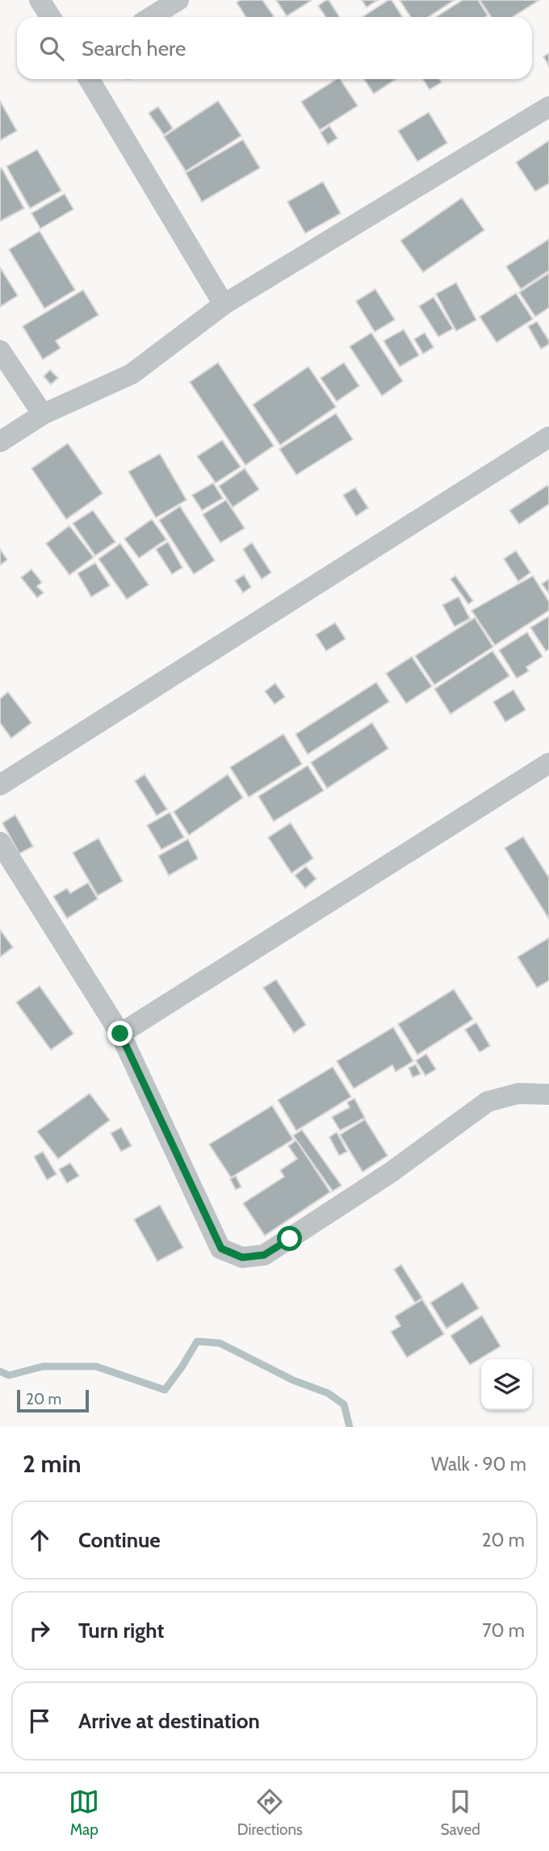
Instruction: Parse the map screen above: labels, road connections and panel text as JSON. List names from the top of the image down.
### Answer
{
  "scale_bar": "20 m",
  "page": {
    "search": "Search here",
    "scale": "20 m",
    "heading": ["2 min", "Walk · 90 m"],
    "list": [
      ["Continue", "20 m"],
      ["Turn right", "70 m"],
      "Arrive at destination"
    ],
    "nav": ["Map", "Directions", "Saved"]
  }
}
